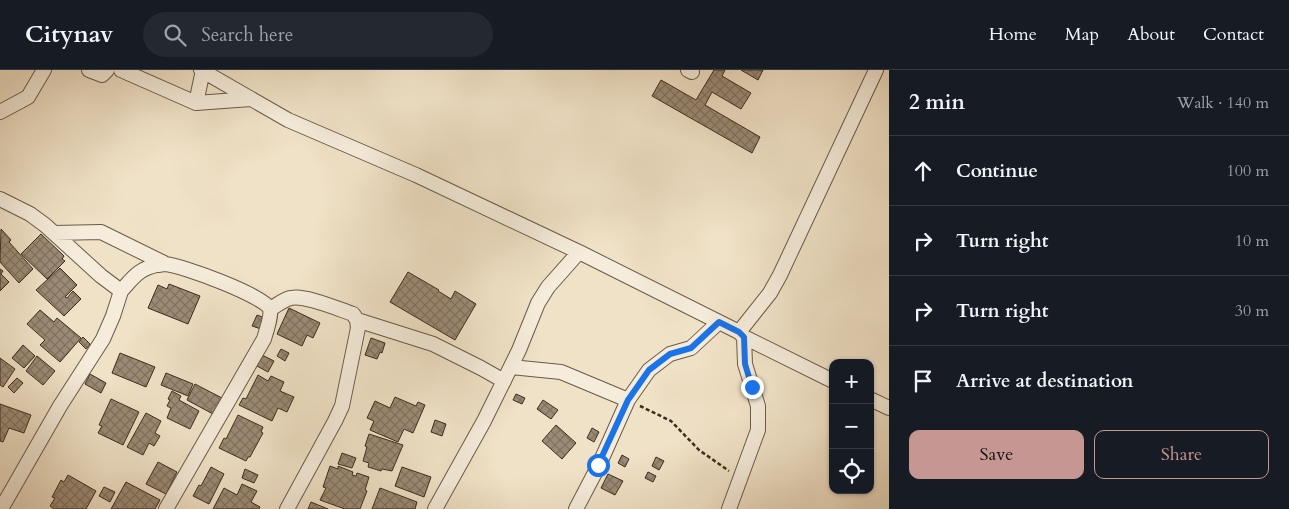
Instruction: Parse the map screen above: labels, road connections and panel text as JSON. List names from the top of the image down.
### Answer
{
  "page": {
    "header": "Citynav",
    "search": "Search here",
    "nav": [
      "Home",
      "Map",
      "About",
      "Contact"
    ],
    "heading": ["2 min", "Walk · 140 m"],
    "list": [
      ["Continue", "100 m"],
      ["Turn right", "10 m"],
      ["Turn right", "30 m"],
      "Arrive at destination"
    ],
    "map_buttons": ["+", "−"],
    "buttons": ["Save", "Share"]
  }
}
